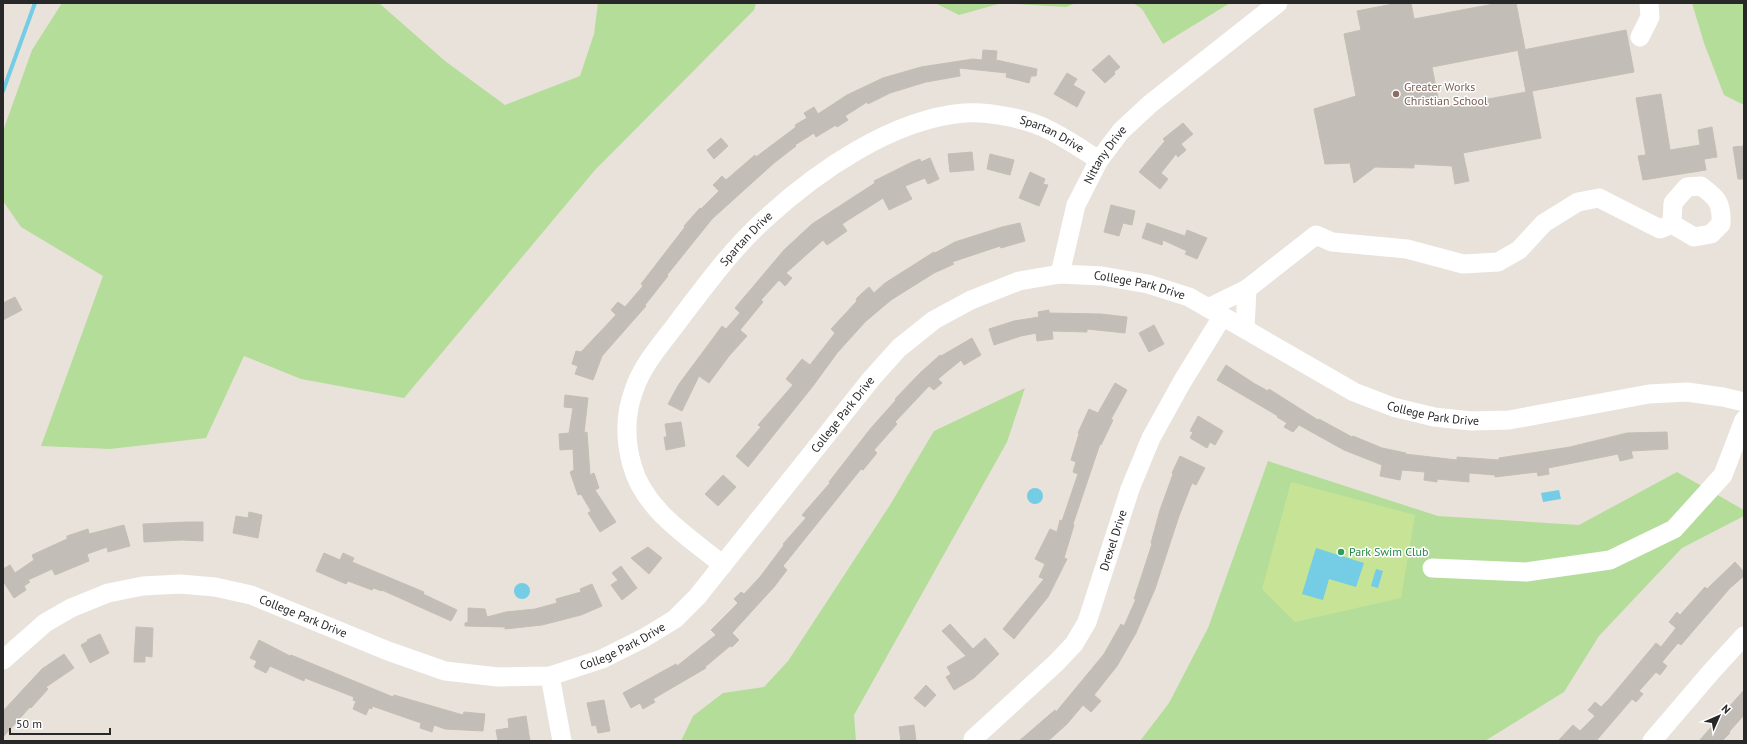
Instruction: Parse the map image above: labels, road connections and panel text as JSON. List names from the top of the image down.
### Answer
{
  "streets": {
    "street": [
      "Spartan Drive",
      "Nittany Drive",
      "College Park Drive",
      "Drexel Drive"
    ]
  },
  "crossings": [
    ["Spartan Drive", "Nittany Drive"],
    ["Spartan Drive", "College Park Drive"],
    ["Nittany Drive", "College Park Drive"],
    ["College Park Drive", "Drexel Drive"]
  ],
  "places": ["Greater Works Christian School", "Park Swim Club"],
  "scale_bar": "50 m",
  "north": "top right"
}
